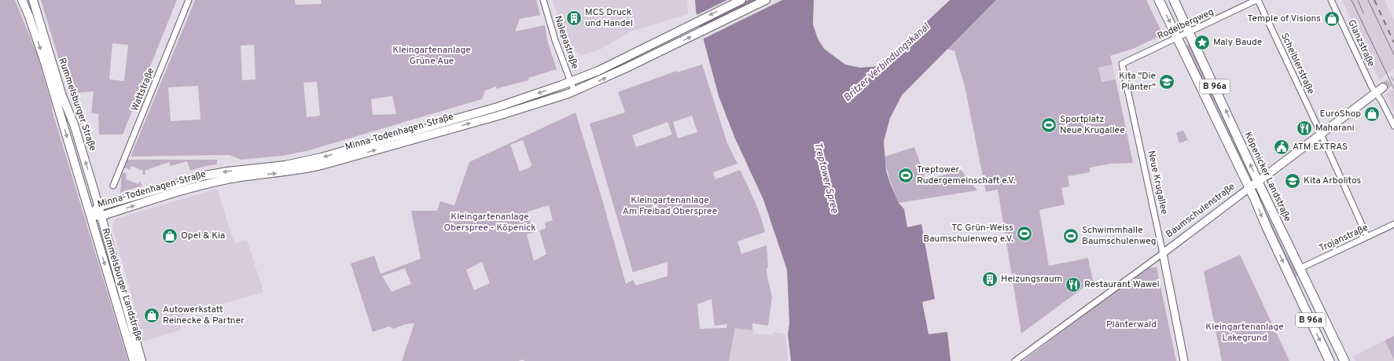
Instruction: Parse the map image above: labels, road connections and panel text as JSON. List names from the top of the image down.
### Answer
{
  "streets": {
    "main road": [
      "B 96a",
      "Rummelsburger Straße",
      "Minna-Todenhagen-Straße",
      "Köpenicker Landstraße",
      "Baumschulenstraße",
      "Rummelsburger Landstraße"
    ],
    "street": [
      "Rodelbergweg",
      "Nalepastraße",
      "Glanzstraße",
      "Scheiblerstraße",
      "Wattstraße",
      "Neue Krugallee",
      "Trojanstraße"
    ]
  },
  "crossings": [
    ["Rodelbergweg", "Scheiblerstraße"],
    ["Rodelbergweg", "B 96a"],
    ["Rodelbergweg", "Köpenicker Landstraße"],
    ["Rodelbergweg", "Neue Krugallee"],
    ["Nalepastraße", "Minna-Todenhagen-Straße"],
    ["Glanzstraße", "Baumschulenstraße"],
    ["Scheiblerstraße", "Baumschulenstraße"],
    ["Scheiblerstraße", "Trojanstraße"],
    ["B 96a", "Baumschulenstraße"],
    ["Rummelsburger Straße", "Minna-Todenhagen-Straße"],
    ["Rummelsburger Straße", "Rummelsburger Landstraße"],
    ["Minna-Todenhagen-Straße", "Rummelsburger Landstraße"],
    ["Köpenicker Landstraße", "Baumschulenstraße"],
    ["Köpenicker Landstraße", "Trojanstraße"],
    ["Neue Krugallee", "Baumschulenstraße"]
  ],
  "water": ["Britzer Verbindungskanal", "Treptower Spree"],
  "parks": [
    "Kleingartenanlage Grüne Aue",
    "Kleingartenanlage Am Freibad Oberspree",
    "Kleingartenanlage Oberspree - Köpenick",
    "Plänterwald",
    "Kleingartenanlage Lakegrund"
  ],
  "places": {
    "building": ["MCS Druck und Handel", "Heizungsraum"],
    "shop": [
      "Temple of Visions",
      "EuroShop",
      "Opel & Kia",
      "Autowerkstatt Reinecke & Partner"
    ],
    "place": ["Maly Baude"],
    "school or university": ["Kita \"Die Plänter\"", "Kita Arbolitos"],
    "sports": [
      "Sportplatz Neue Krugallee",
      "Treptower Rudergemeinschaft e.V.",
      "TC Grün-Weiss Baumschulenweg e.V.",
      "Schwimmhalle Baumschulenweg"
    ],
    "restaurant": ["Maharani", "Restaurant Wawel"],
    "public building": ["ATM EXTRAS"]
  }
}
